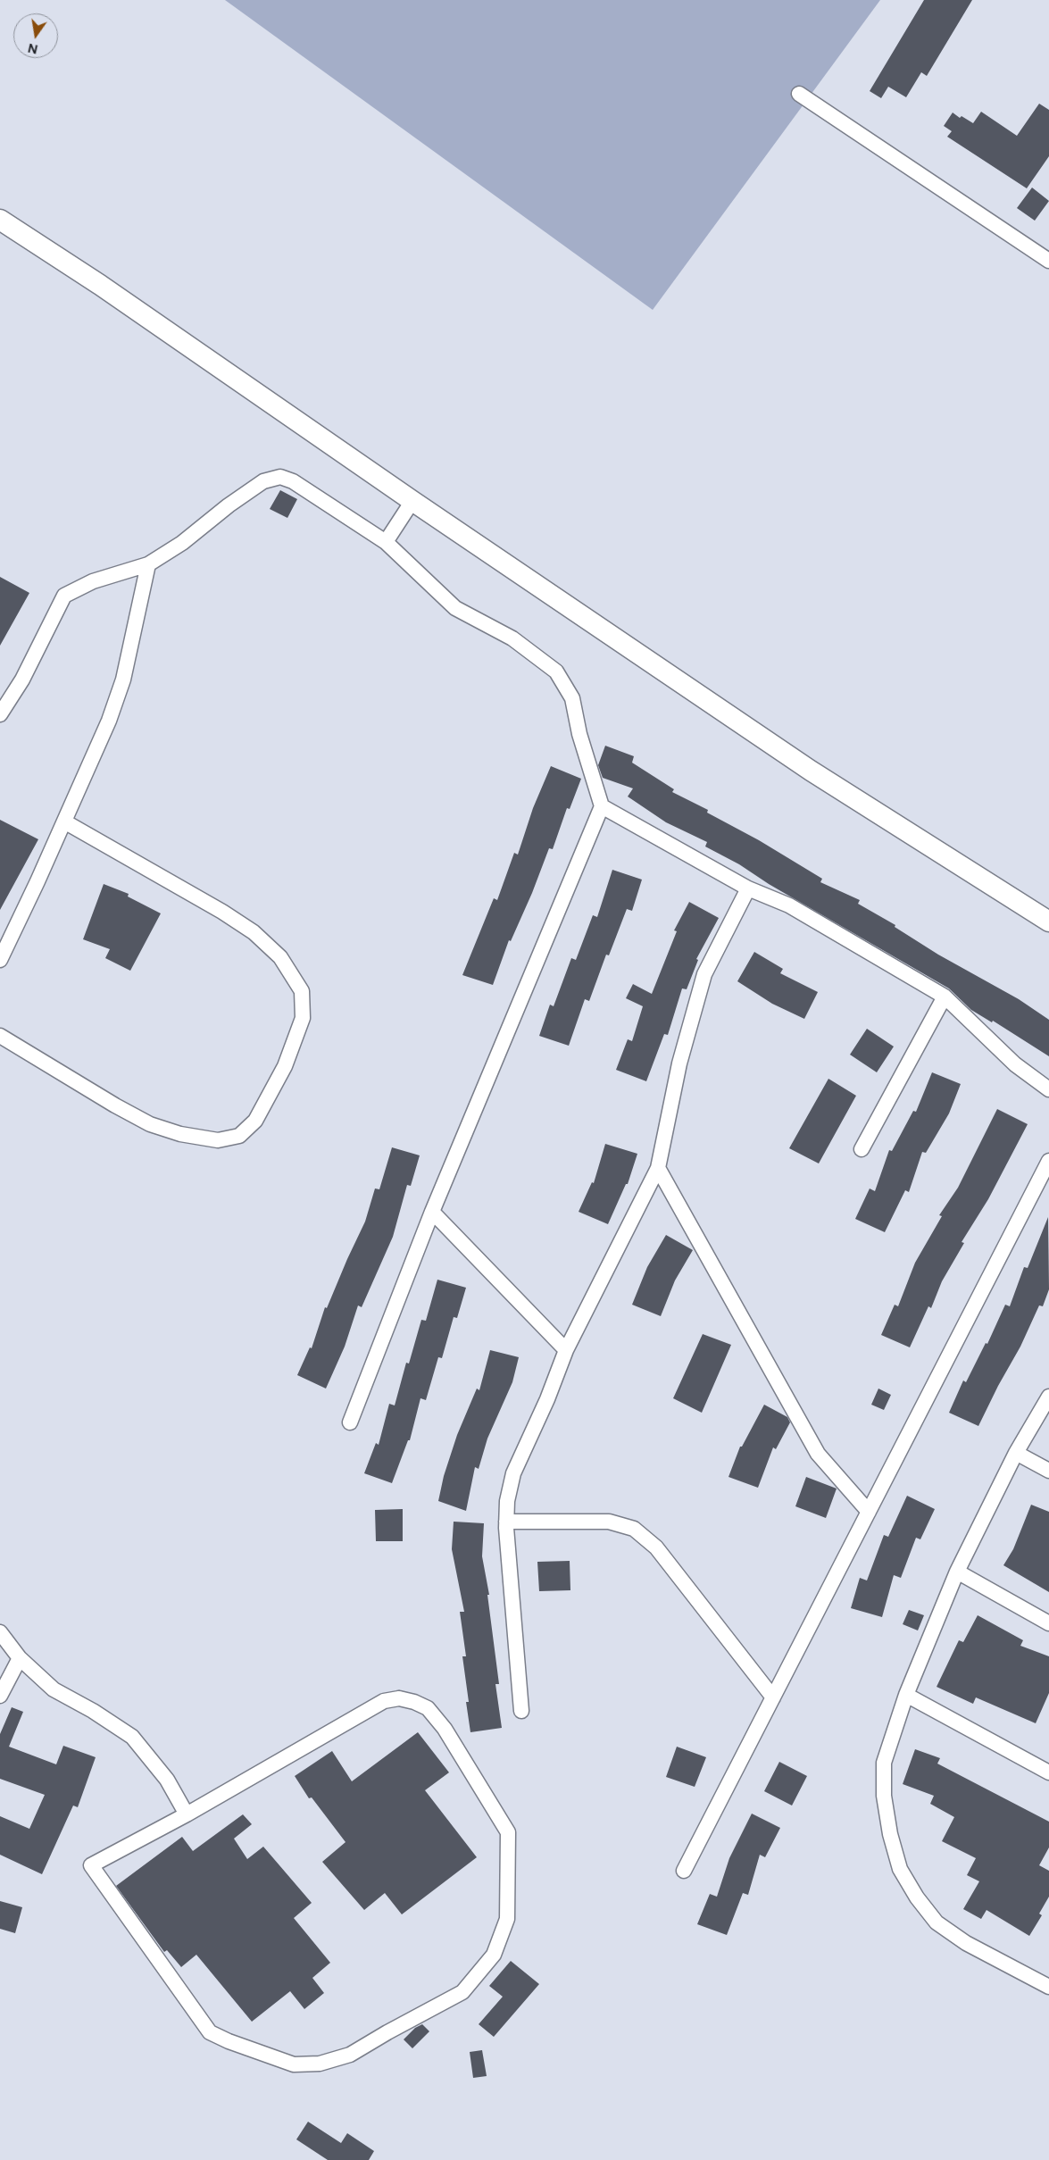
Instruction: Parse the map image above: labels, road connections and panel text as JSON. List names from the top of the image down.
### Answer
{
  "north": "bottom"
}
